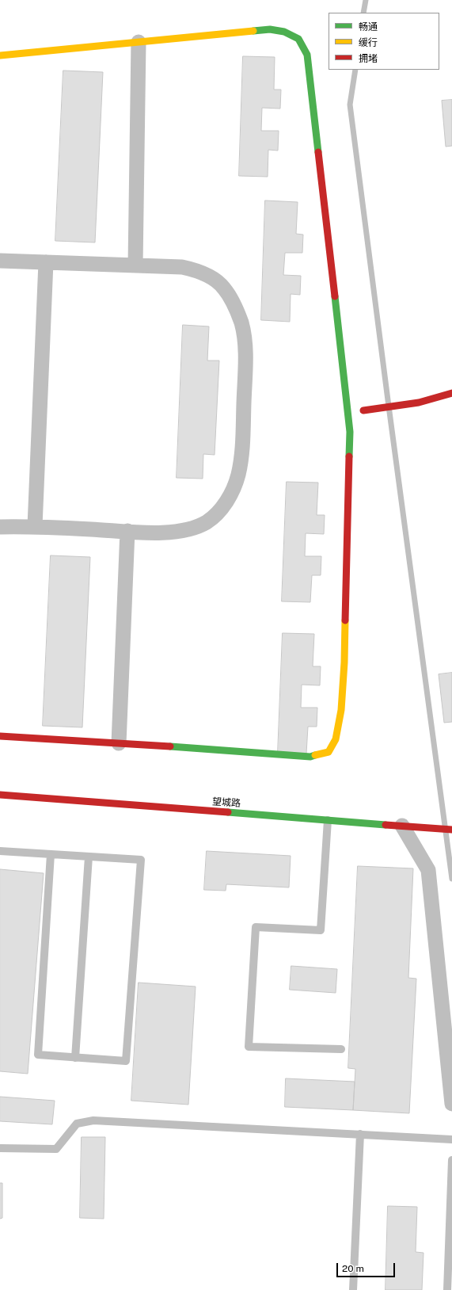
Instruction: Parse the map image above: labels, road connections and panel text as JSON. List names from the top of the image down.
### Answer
{
  "streets": {
    "street": ["望城路"]
  },
  "legend": ["畅通", "缓行", "拥堵"],
  "scale_bar": "20 m"
}
